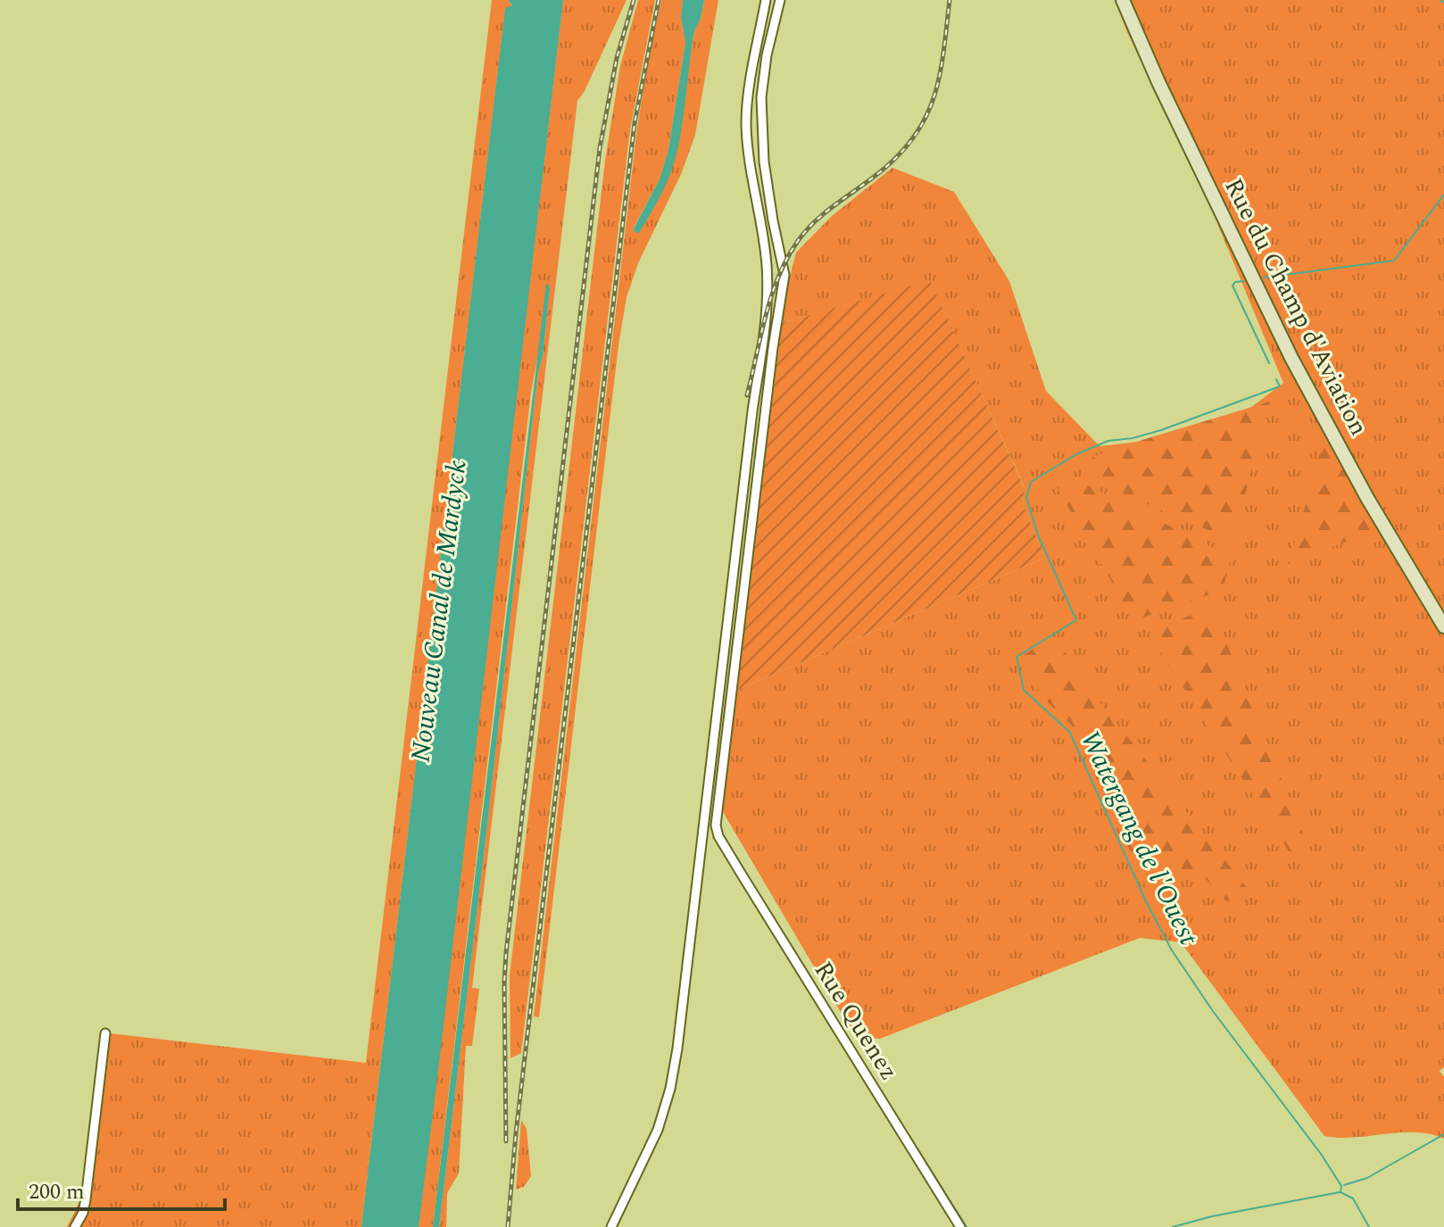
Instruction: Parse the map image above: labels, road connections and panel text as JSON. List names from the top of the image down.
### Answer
{
  "streets": {
    "street": ["Rue du Champ d'Aviation", "Rue Quenez"]
  },
  "water": ["Nouveau Canal de Mardyck", "Watergang de l'Ouest"],
  "scale_bar": "200 m"
}
